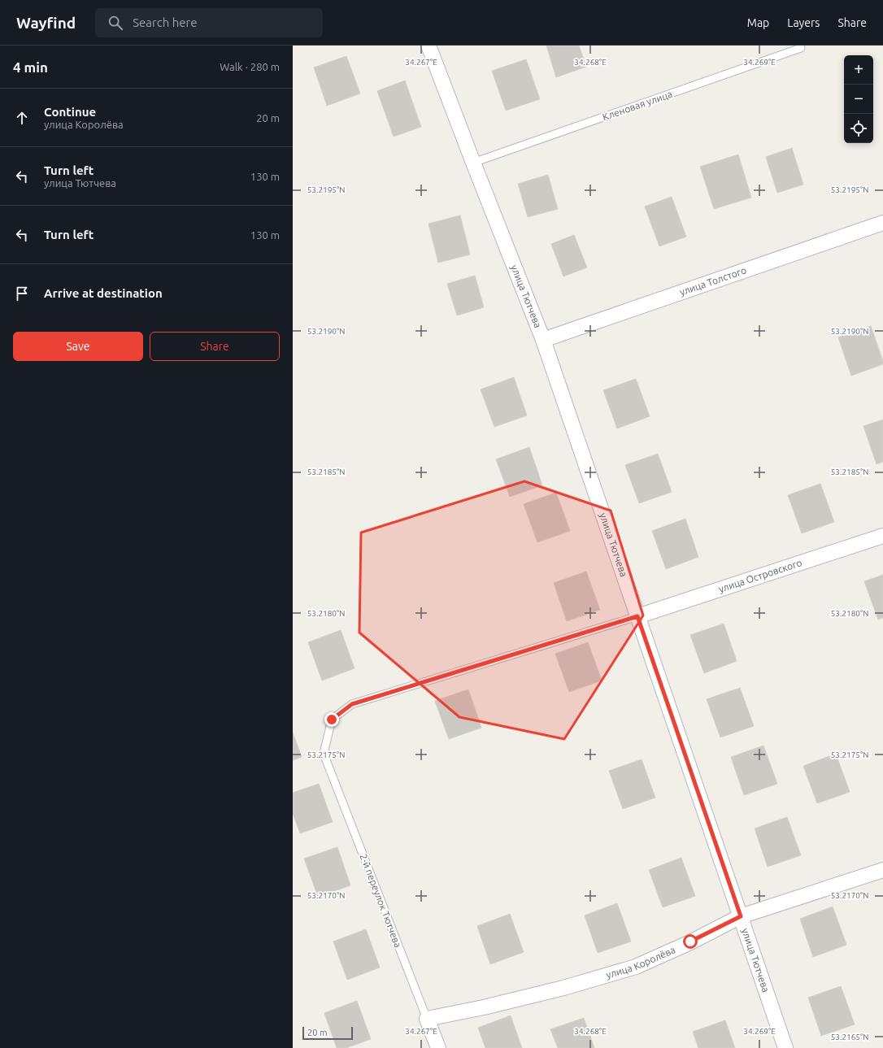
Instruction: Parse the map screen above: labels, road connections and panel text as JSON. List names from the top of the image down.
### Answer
{
  "streets": {
    "street": [
      "улица Толстого",
      "улица Тютчева",
      "улица Островского",
      "2-й переулок Тютчева",
      "улица Королёва"
    ],
    "lane": ["Кленовая улица"]
  },
  "crossings": [
    ["Кленовая улица", "улица Тютчева"],
    ["улица Толстого", "улица Тютчева"],
    ["улица Тютчева", "улица Островского"],
    ["улица Тютчева", "2-й переулок Тютчева"],
    ["улица Тютчева", "улица Королёва"],
    ["улица Островского", "2-й переулок Тютчева"],
    ["2-й переулок Тютчева", "улица Королёва"]
  ],
  "scale_bar": "20 m",
  "page": {
    "header": "Wayfind",
    "search": "Search here",
    "nav": ["Map", "Layers", "Share"],
    "heading": ["4 min", "Walk · 280 m"],
    "map_buttons": ["+", "−"],
    "list": [
      ["Continue", "улица Королёва", "20 m"],
      ["Turn left", "улица Тютчева", "130 m"],
      ["Turn left", "130 m"],
      "Arrive at destination"
    ],
    "buttons": ["Save", "Share"],
    "scale": "20 m"
  },
  "coordinates": [
    "34.267°E",
    "34.268°E",
    "34.269°E",
    "53.2195°N",
    "53.2190°N",
    "53.2185°N",
    "53.2180°N",
    "53.2175°N",
    "53.2170°N",
    "53.2165°N"
  ]
}
